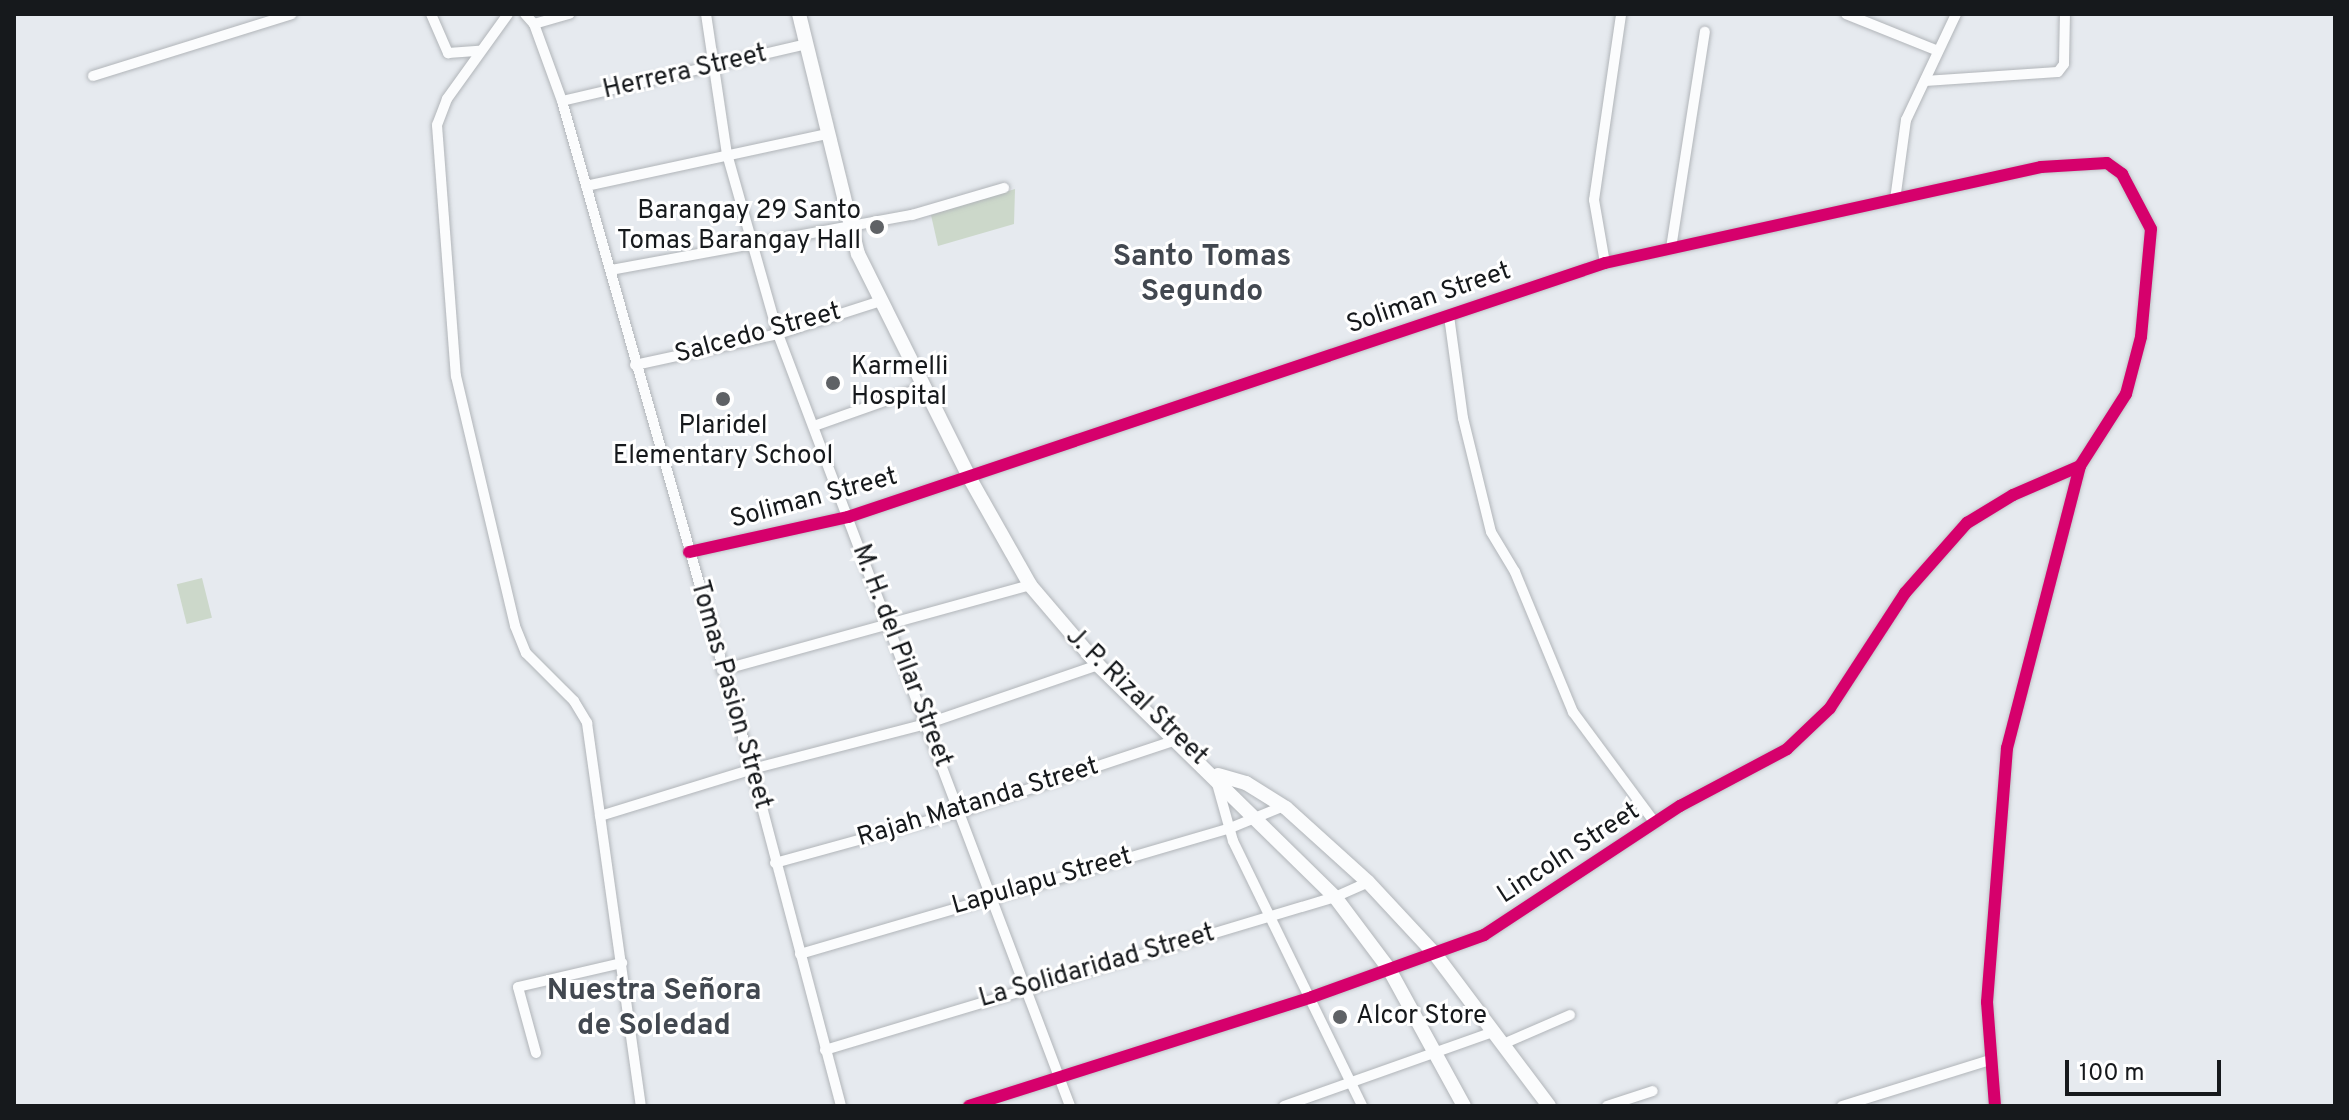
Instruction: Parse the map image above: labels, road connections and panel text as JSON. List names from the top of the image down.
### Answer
{
  "streets": {
    "main road": ["J. P. Rizal Street"],
    "street": [
      "Herrera Street",
      "Soliman Street",
      "Salcedo Street",
      "M. H. del Pilar Street",
      "Tomas Pasion Street",
      "Rajah Matanda Street",
      "Lincoln Street",
      "Lapulapu Street",
      "La Solidaridad Street"
    ]
  },
  "crossings": [
    ["Herrera Street", "M. H. del Pilar Street"],
    ["Herrera Street", "Tomas Pasion Street"],
    ["Herrera Street", "J. P. Rizal Street"],
    ["Soliman Street", "M. H. del Pilar Street"],
    ["Soliman Street", "Tomas Pasion Street"],
    ["Soliman Street", "J. P. Rizal Street"],
    ["Soliman Street", "Lincoln Street"],
    ["Salcedo Street", "M. H. del Pilar Street"],
    ["Salcedo Street", "Tomas Pasion Street"],
    ["Salcedo Street", "J. P. Rizal Street"],
    ["M. H. del Pilar Street", "Rajah Matanda Street"],
    ["M. H. del Pilar Street", "Lincoln Street"],
    ["M. H. del Pilar Street", "Lapulapu Street"],
    ["M. H. del Pilar Street", "La Solidaridad Street"],
    ["Tomas Pasion Street", "Rajah Matanda Street"],
    ["Tomas Pasion Street", "Lapulapu Street"],
    ["Tomas Pasion Street", "La Solidaridad Street"],
    ["J. P. Rizal Street", "Rajah Matanda Street"],
    ["J. P. Rizal Street", "Lincoln Street"],
    ["J. P. Rizal Street", "Lapulapu Street"],
    ["J. P. Rizal Street", "La Solidaridad Street"]
  ],
  "districts": ["Santo Tomas Segundo", "Nuestra Señora de Soledad"],
  "places": [
    "Barangay 29 Santo Tomas Barangay Hall",
    "Karmelli Hospital",
    "Plaridel Elementary School",
    "Alcor Store"
  ],
  "scale_bar": "100 m"
}
